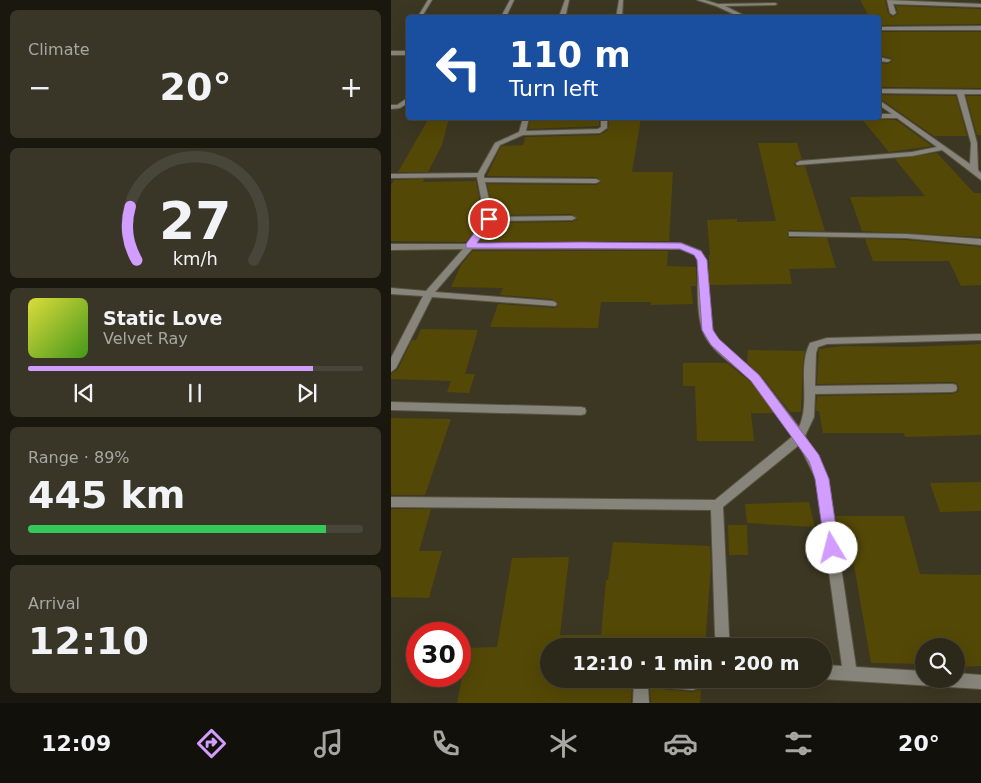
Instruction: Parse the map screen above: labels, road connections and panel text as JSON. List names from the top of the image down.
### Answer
{
  "page": {
    "tile": [
      "Climate",
      ["Range · 89%", "445 km"],
      ["Arrival", "12:10"]
    ],
    "turn": ["110 m", "Turn left"],
    "heat": ["−", "20°", "+"],
    "song": ["Static Love", "Velvet Ray"],
    "limit": "30",
    "trip": "12:10 · 1 min · 200 m",
    "tabs": ["12:09", "20°"],
    "gauge": ["27", "km/h"]
  }
}
